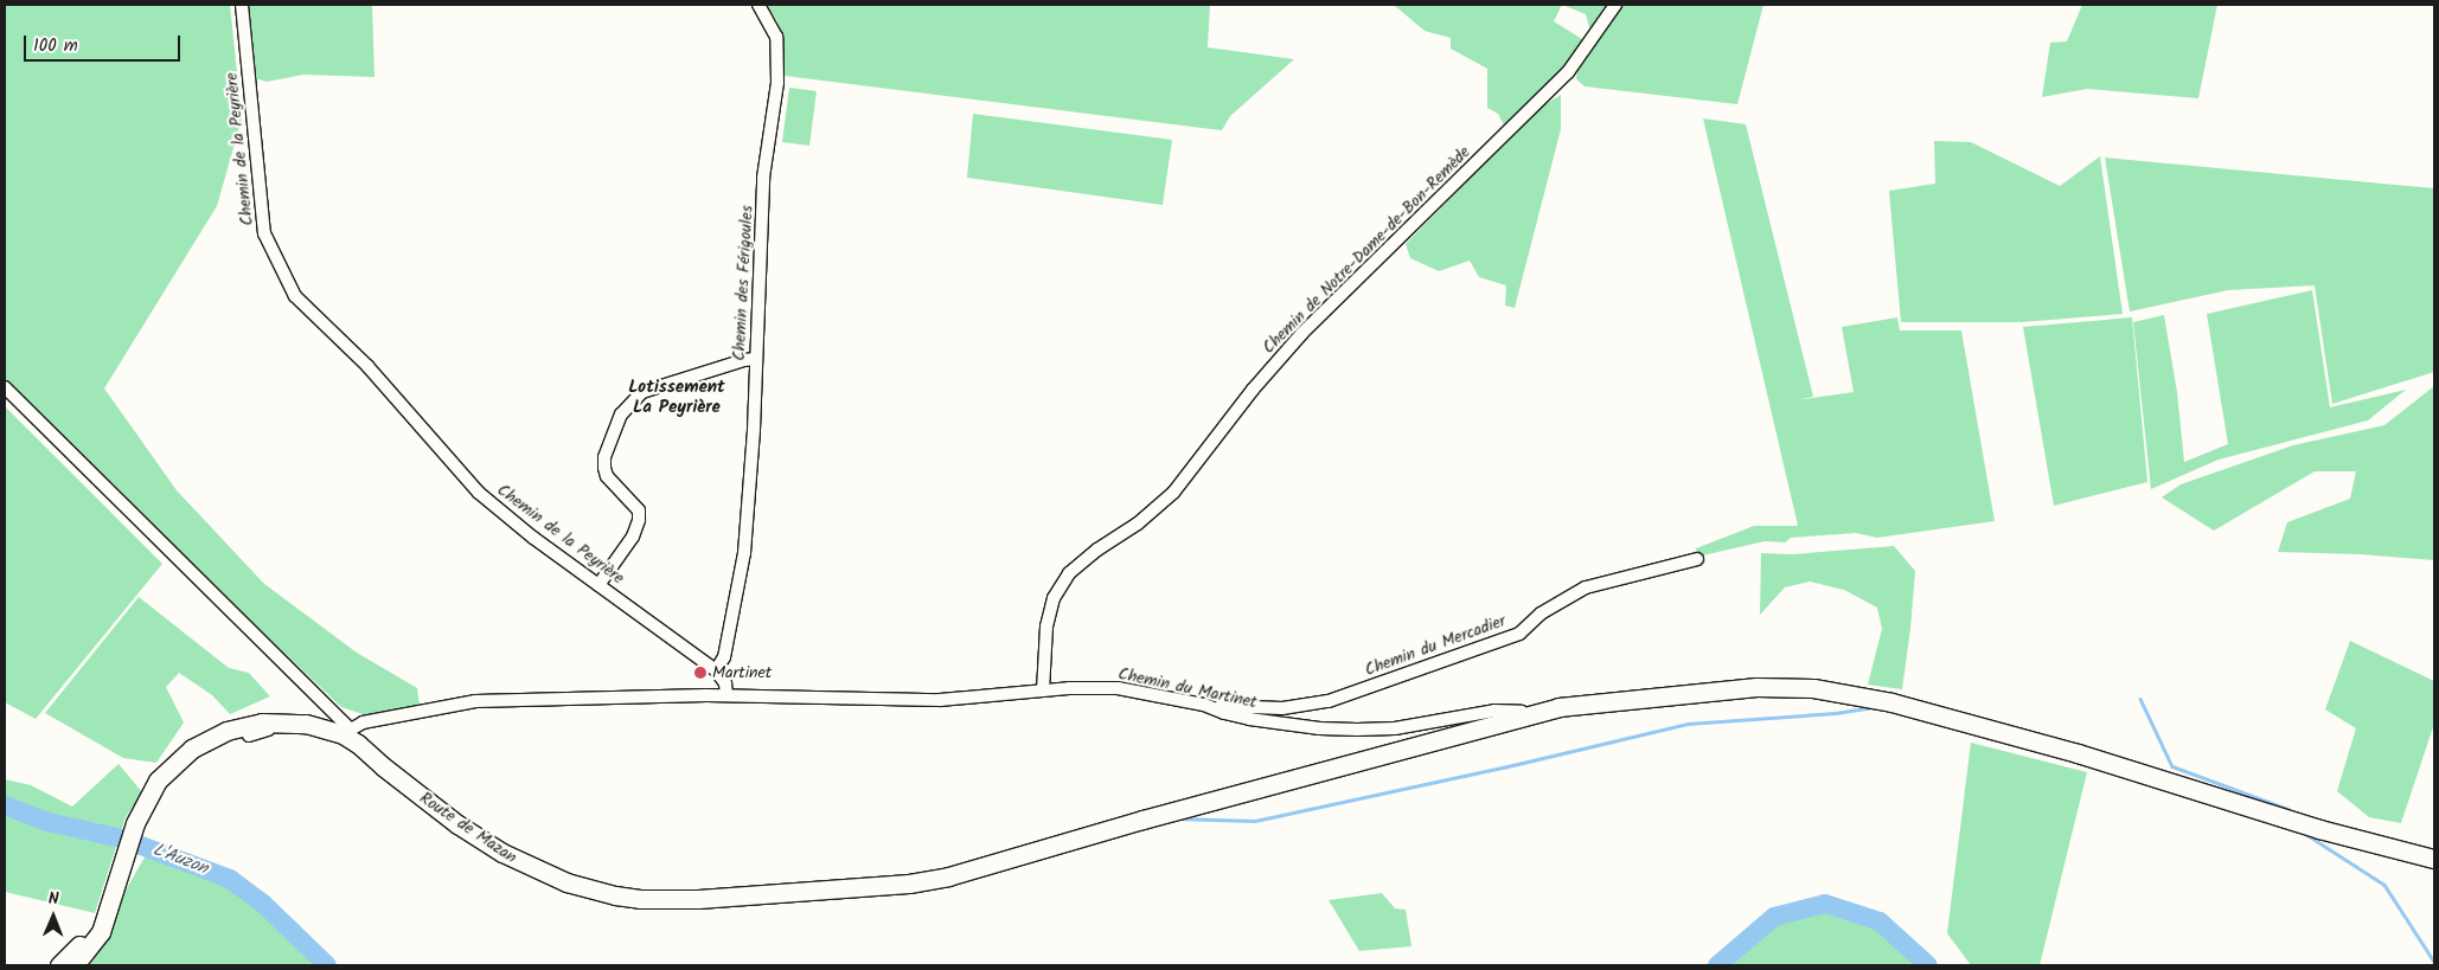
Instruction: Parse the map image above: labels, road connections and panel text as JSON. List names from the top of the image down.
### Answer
{
  "streets": {
    "main road": ["Route de Mazan"],
    "street": [
      "Chemin de la Peyrière",
      "Chemin de Notre-Dame-de-Bon-Remède",
      "Chemin des Férigoules",
      "Chemin du Mercadier",
      "Chemin du Martinet"
    ]
  },
  "crossings": [
    ["Chemin de la Peyrière", "Chemin des Férigoules"],
    ["Chemin de la Peyrière", "Chemin du Martinet"],
    ["Chemin de Notre-Dame-de-Bon-Remède", "Chemin du Martinet"],
    ["Chemin du Mercadier", "Chemin du Martinet"],
    ["Chemin du Martinet", "Route de Mazan"]
  ],
  "districts": ["Lotissement La Peyrière"],
  "water": ["L'Auzon"],
  "places": ["Martinet"],
  "scale_bar": "100 m",
  "north": "top"
}
